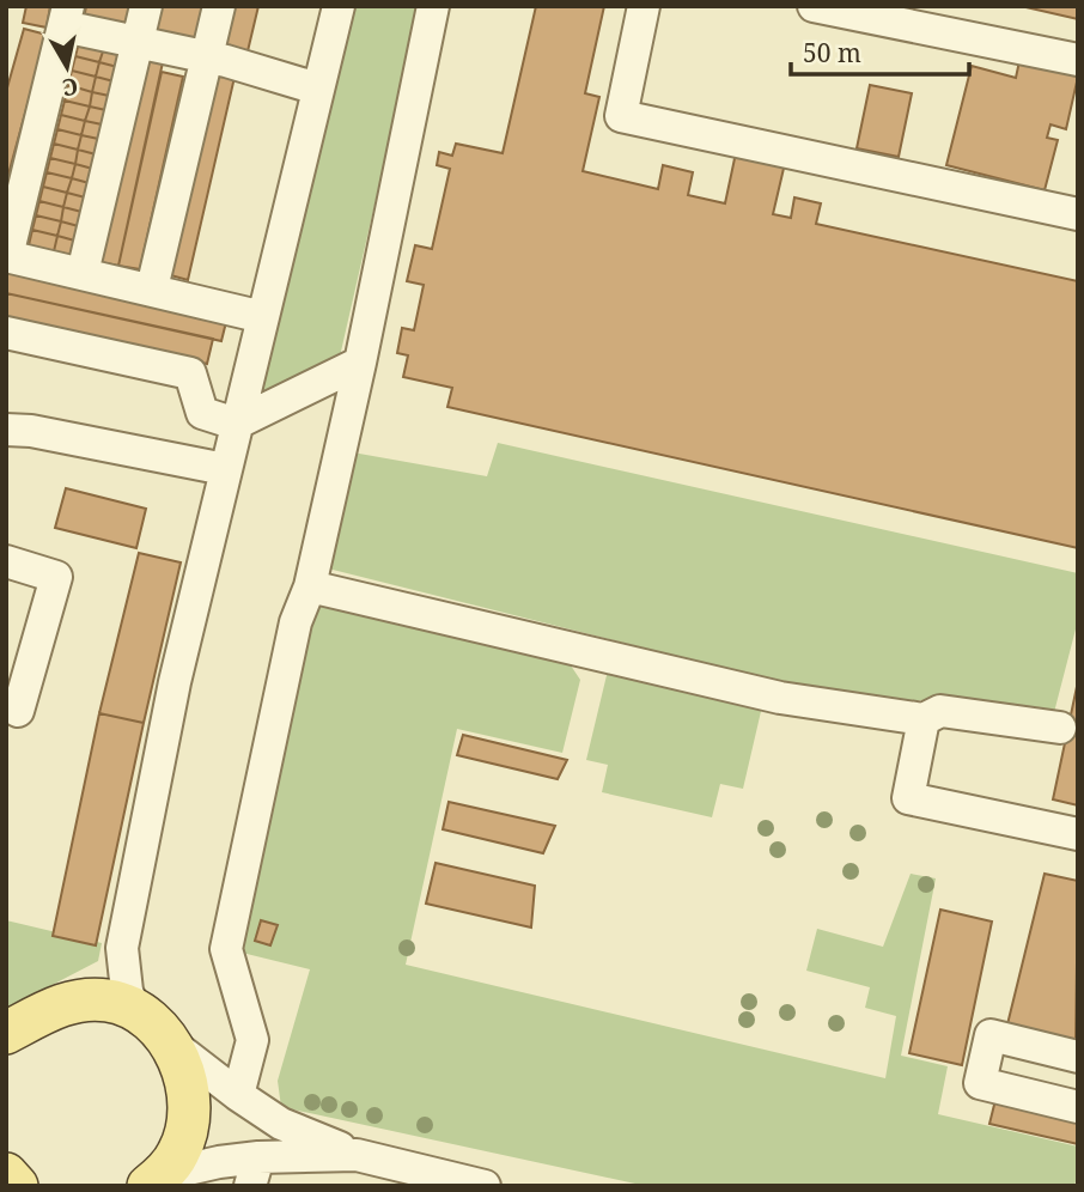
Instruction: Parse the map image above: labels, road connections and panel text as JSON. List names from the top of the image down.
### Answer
{
  "scale_bar": "50 m",
  "north": "bottom"
}
